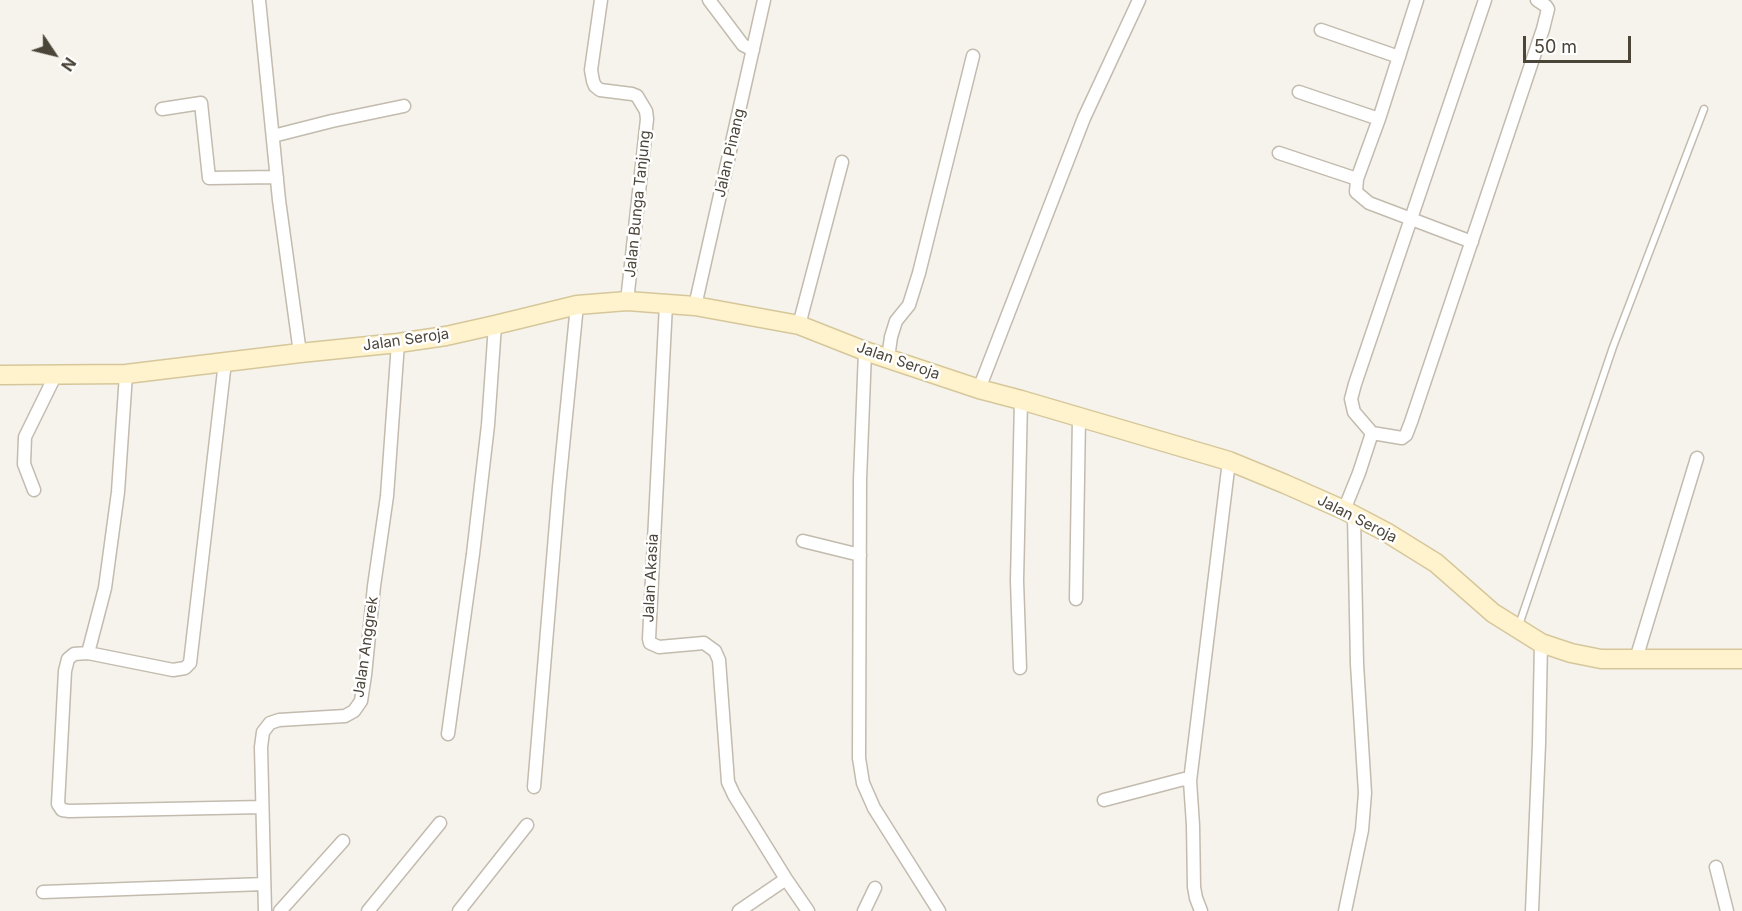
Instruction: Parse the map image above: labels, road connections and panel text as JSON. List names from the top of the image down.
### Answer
{
  "streets": {
    "street": [
      "Jalan Pinang",
      "Jalan Bunga Tanjung",
      "Jalan Seroja",
      "Jalan Akasia",
      "Jalan Anggrek"
    ]
  },
  "crossings": [
    ["Jalan Pinang", "Jalan Seroja"],
    ["Jalan Bunga Tanjung", "Jalan Seroja"],
    ["Jalan Seroja", "Jalan Akasia"],
    ["Jalan Seroja", "Jalan Anggrek"]
  ],
  "scale_bar": "50 m",
  "north": "bottom right"
}
